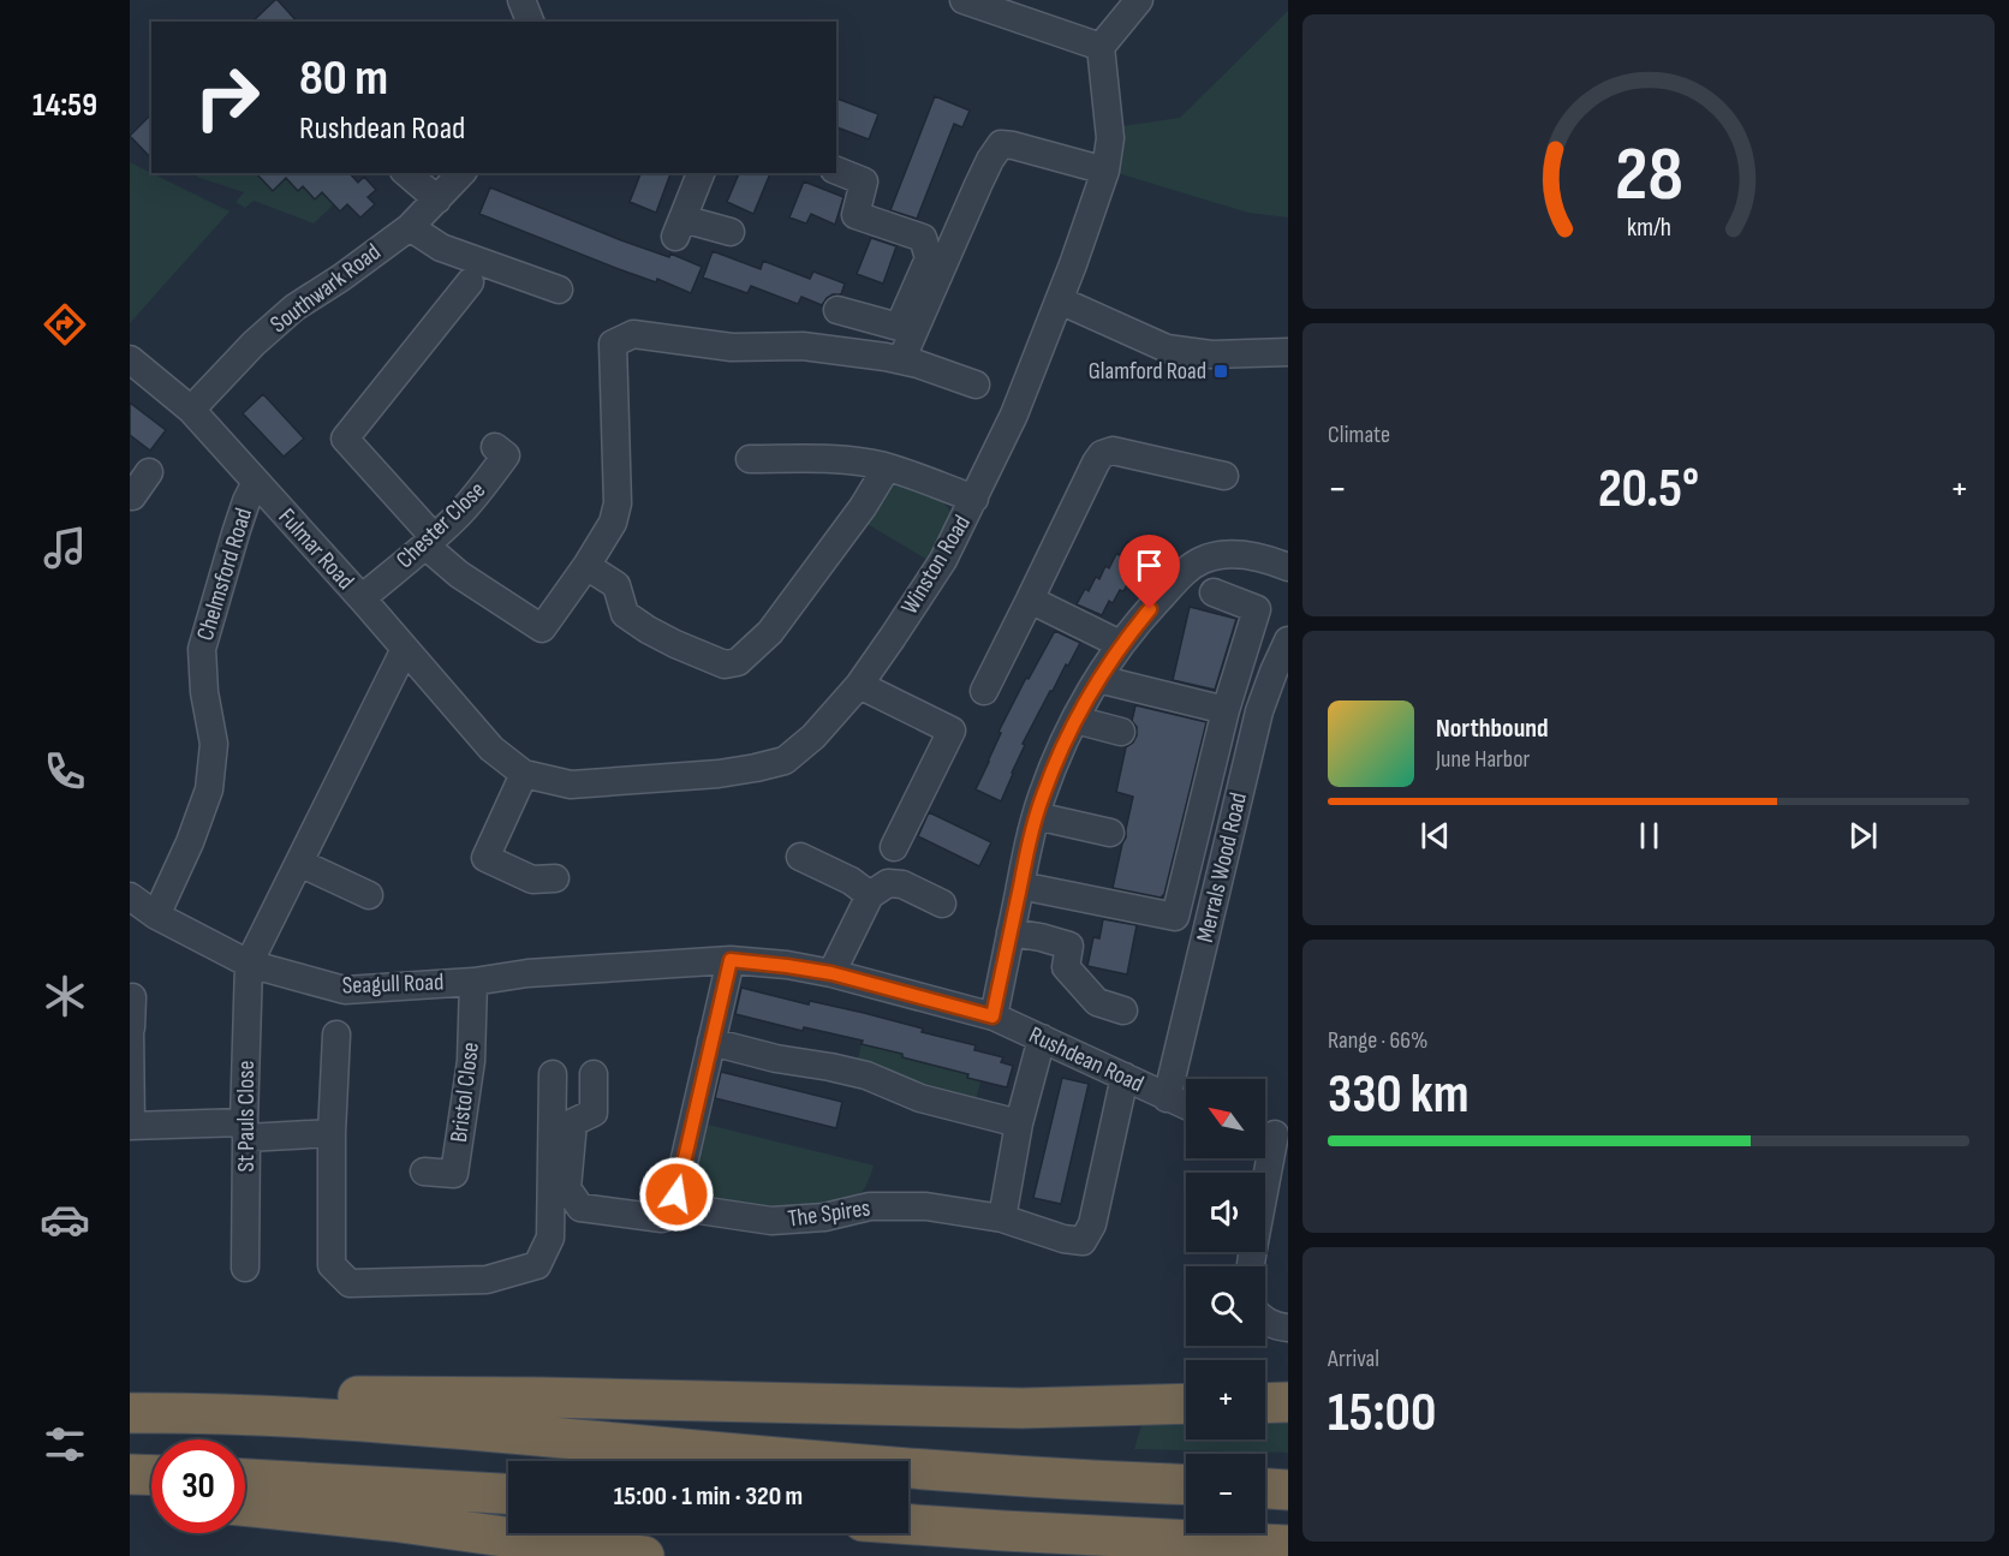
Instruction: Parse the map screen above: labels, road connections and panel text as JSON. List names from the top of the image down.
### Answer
{
  "streets": {
    "street": [
      "Southwark Road",
      "Chester Close",
      "Fulmar Road",
      "Winston Road",
      "Chelmsford Road",
      "Merrals Wood Road",
      "Seagull Road",
      "Rushdean Road",
      "Bristol Close",
      "St Pauls Close",
      "The Spires"
    ]
  },
  "crossings": [
    ["Southwark Road", "Fulmar Road"],
    ["Chester Close", "Fulmar Road"],
    ["Fulmar Road", "Winston Road"],
    ["Fulmar Road", "Chelmsford Road"],
    ["Chelmsford Road", "Seagull Road"],
    ["Merrals Wood Road", "Rushdean Road"],
    ["Seagull Road", "Rushdean Road"],
    ["Seagull Road", "Bristol Close"],
    ["Seagull Road", "St Pauls Close"],
    ["Rushdean Road", "The Spires"]
  ],
  "places": {
    "transit": ["Glamford Road"]
  },
  "north": "top left",
  "page": {
    "tabs": "14:59",
    "turn": ["80 m", "Rushdean Road"],
    "tile": [
      "Climate",
      ["Range · 66%", "330 km"],
      ["Arrival", "15:00"]
    ],
    "heat": ["−", "20.5°", "+"],
    "song": ["Northbound", "June Harbor"],
    "map_buttons": ["+", "−"],
    "limit": "30",
    "trip": "15:00 · 1 min · 320 m",
    "gauge": ["28", "km/h"]
  }
}
